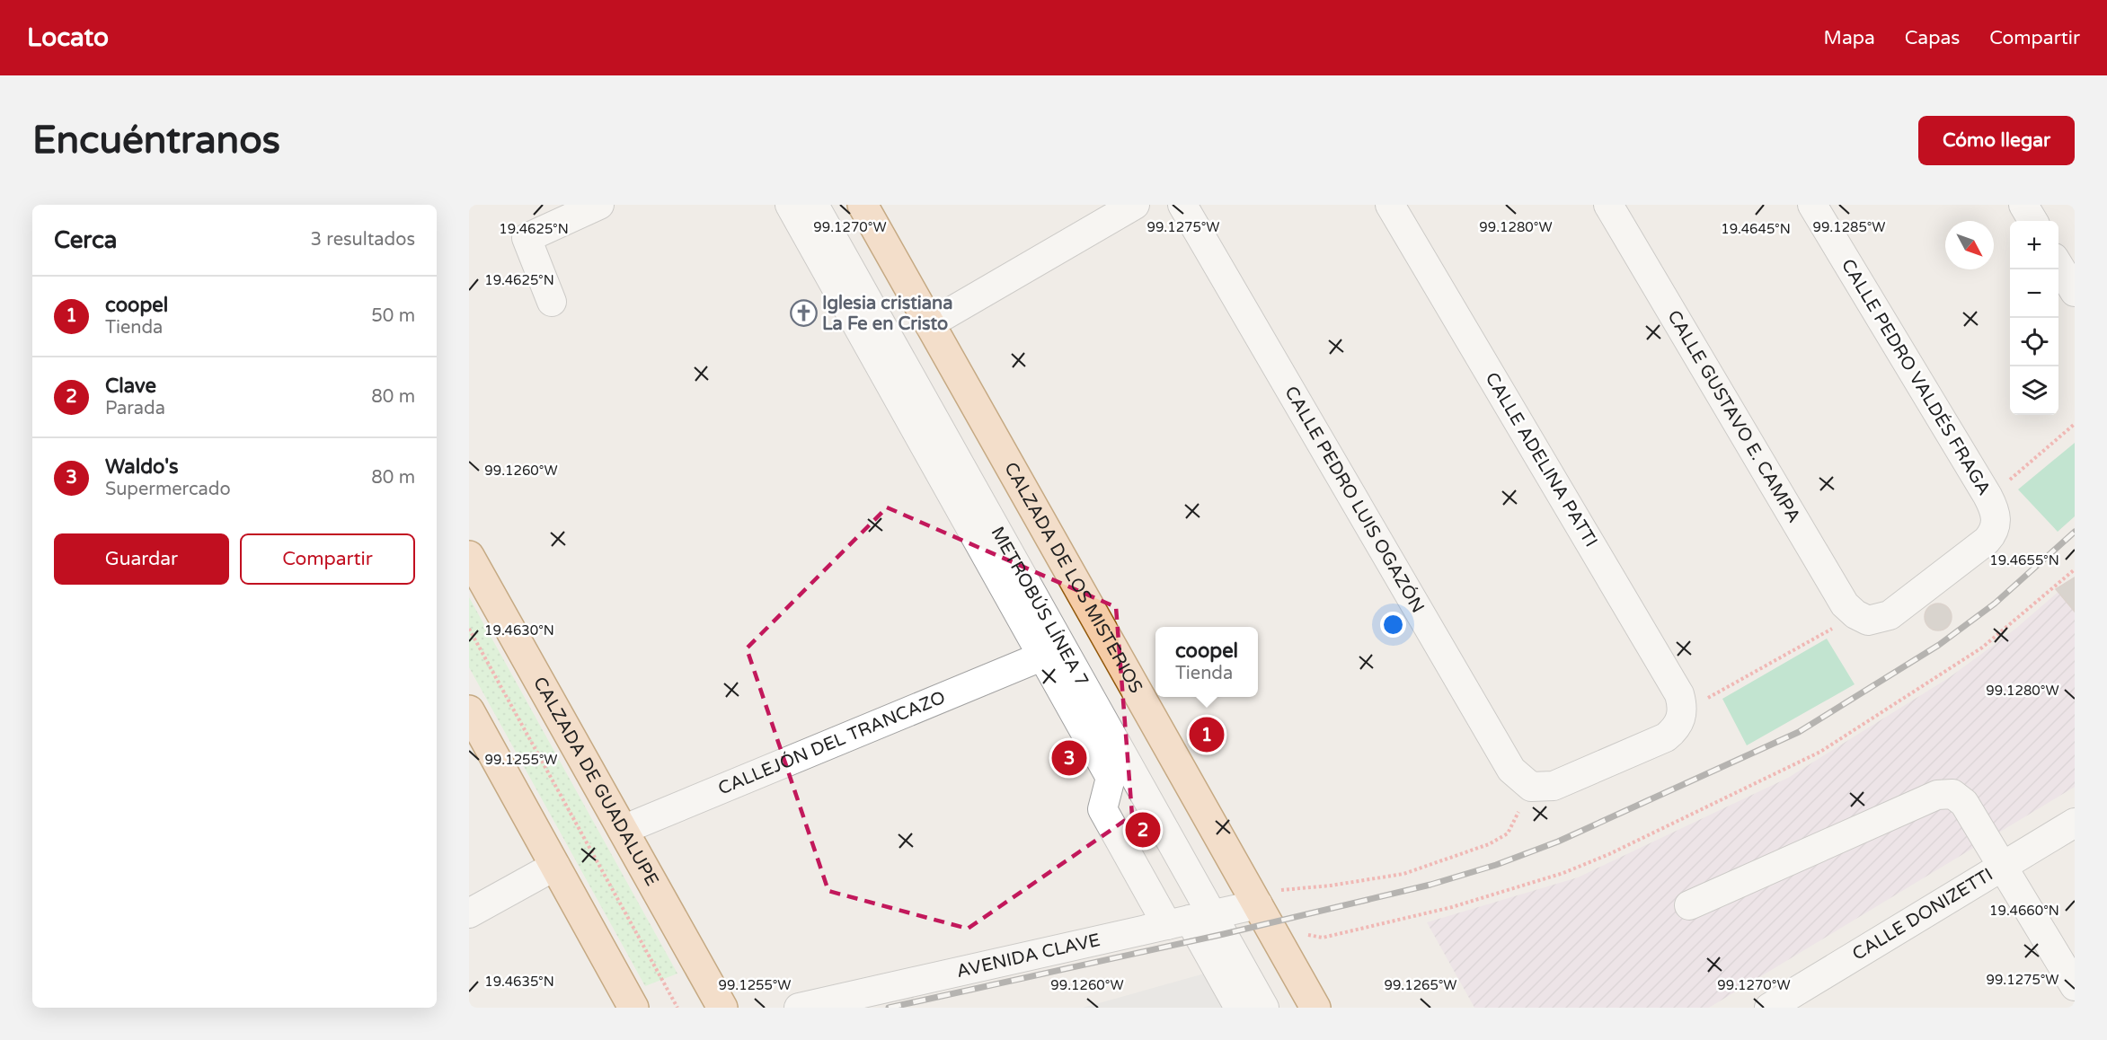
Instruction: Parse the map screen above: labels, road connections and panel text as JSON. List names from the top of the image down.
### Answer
{
  "streets": {
    "main road": ["CALZADA DE LOS MISTERIOS", "CALZADA DE GUADALUPE"],
    "street": [
      "CALLE PEDRO VALDÉS FRAGA",
      "CALLE GUSTAVO E. CAMPA",
      "CALLE ADELINA PATTI",
      "CALLE PEDRO LUIS OGAZÓN",
      "METROBÚS LÍNEA 7",
      "CALLEJÓN DEL TRANCAZO",
      "CALLE DONIZETTI",
      "AVENIDA CLAVE"
    ]
  },
  "crossings": [
    ["CALLE PEDRO VALDÉS FRAGA", "CALLE GUSTAVO E. CAMPA"],
    ["CALZADA DE LOS MISTERIOS", "AVENIDA CLAVE"],
    ["METROBÚS LÍNEA 7", "AVENIDA CLAVE"],
    ["CALLEJÓN DEL TRANCAZO", "CALZADA DE GUADALUPE"]
  ],
  "places": {
    "church": ["Iglesia cristiana La Fe en Cristo"]
  },
  "north": "bottom right",
  "page": {
    "header": "Locato",
    "nav": ["Mapa", "Capas", "Compartir"],
    "buttons": [
      "Cómo llegar",
      ["Guardar", "Compartir"]
    ],
    "title": "Encuéntranos",
    "heading": ["Cerca", "3 resultados"],
    "map_buttons": ["+", "−"],
    "list": [
      {
        "mark": "1",
        "name": "coopel",
        "note": "Tienda",
        "value": "50 m"
      },
      {
        "mark": "2",
        "name": "Clave",
        "note": "Parada",
        "value": "80 m"
      },
      {
        "mark": "3",
        "name": "Waldo's",
        "note": "Supermercado",
        "value": "80 m"
      }
    ],
    "popup": ["coopel", "Tienda"],
    "pins": ["1", "3", "2"]
  },
  "coordinates": [
    "99.1270°W",
    "99.1275°W",
    "99.1280°W",
    "99.1285°W",
    "19.4645°N",
    "19.4625°N",
    "99.1260°W",
    "19.4655°N",
    "19.4630°N",
    "99.1255°W",
    "19.4660°N",
    "19.4635°N",
    "99.1265°W"
  ]
}
